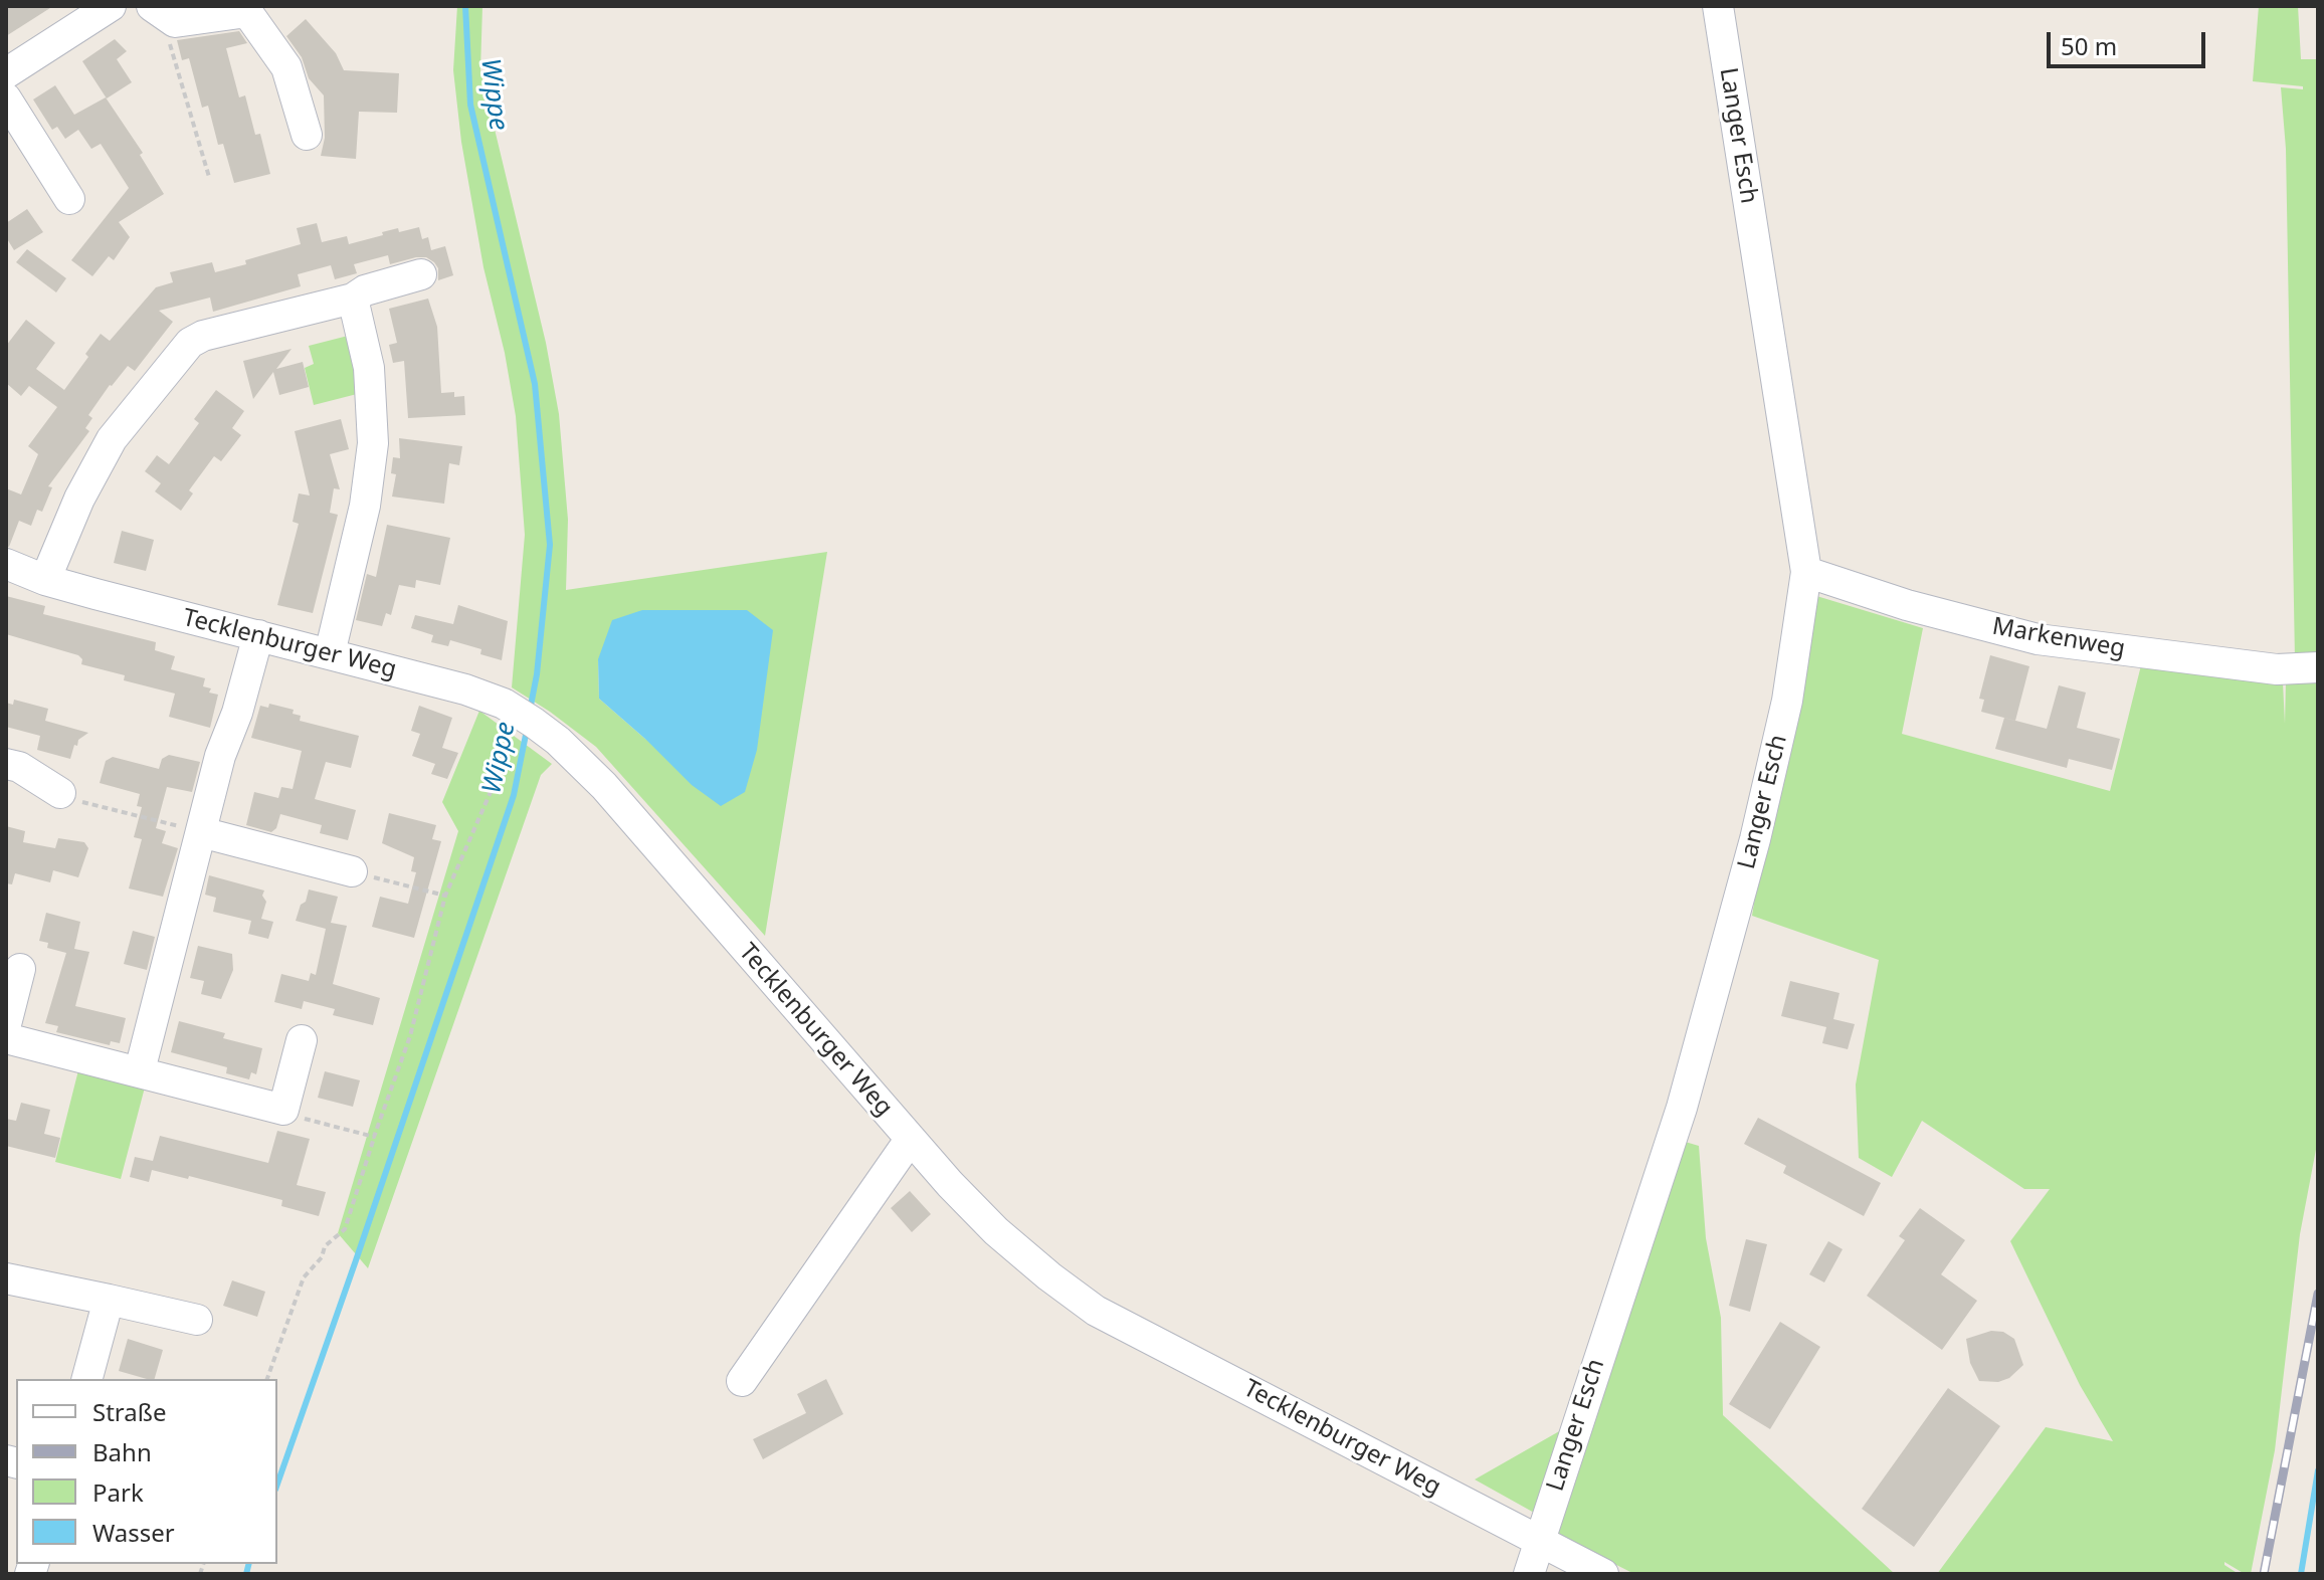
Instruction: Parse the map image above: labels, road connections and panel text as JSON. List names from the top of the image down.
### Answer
{
  "streets": {
    "street": ["Langer Esch", "Markenweg", "Tecklenburger Weg"]
  },
  "crossings": [
    ["Langer Esch", "Markenweg"],
    ["Langer Esch", "Tecklenburger Weg"]
  ],
  "water": ["Wippe"],
  "legend": [
    "Straße",
    "Bahn",
    "Park",
    "Wasser"
  ],
  "scale_bar": "50 m"
}
